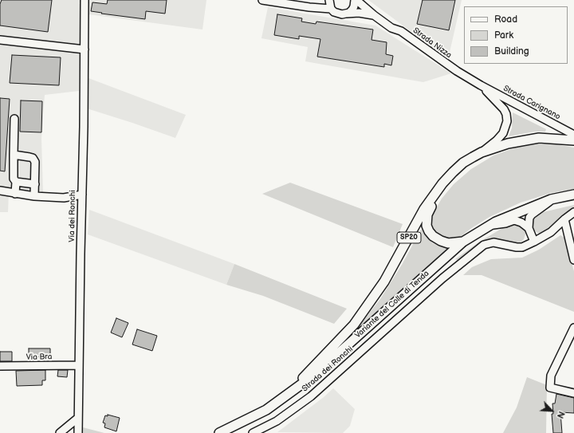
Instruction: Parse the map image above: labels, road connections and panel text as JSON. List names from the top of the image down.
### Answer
{
  "streets": {
    "main road": ["SP20", "Variante del Colle di Tenda"],
    "street": [
      "Strada Nizza",
      "Strada Carignano",
      "Via dei Ronchi",
      "Via Bra",
      "Strada dei Ronchi"
    ]
  },
  "crossings": [
    ["Strada Nizza", "Strada Carignano"],
    ["Via dei Ronchi", "Via Bra"],
    ["SP20", "Variante del Colle di Tenda"]
  ],
  "legend": ["Road", "Park", "Building"],
  "north": "bottom right"
}
